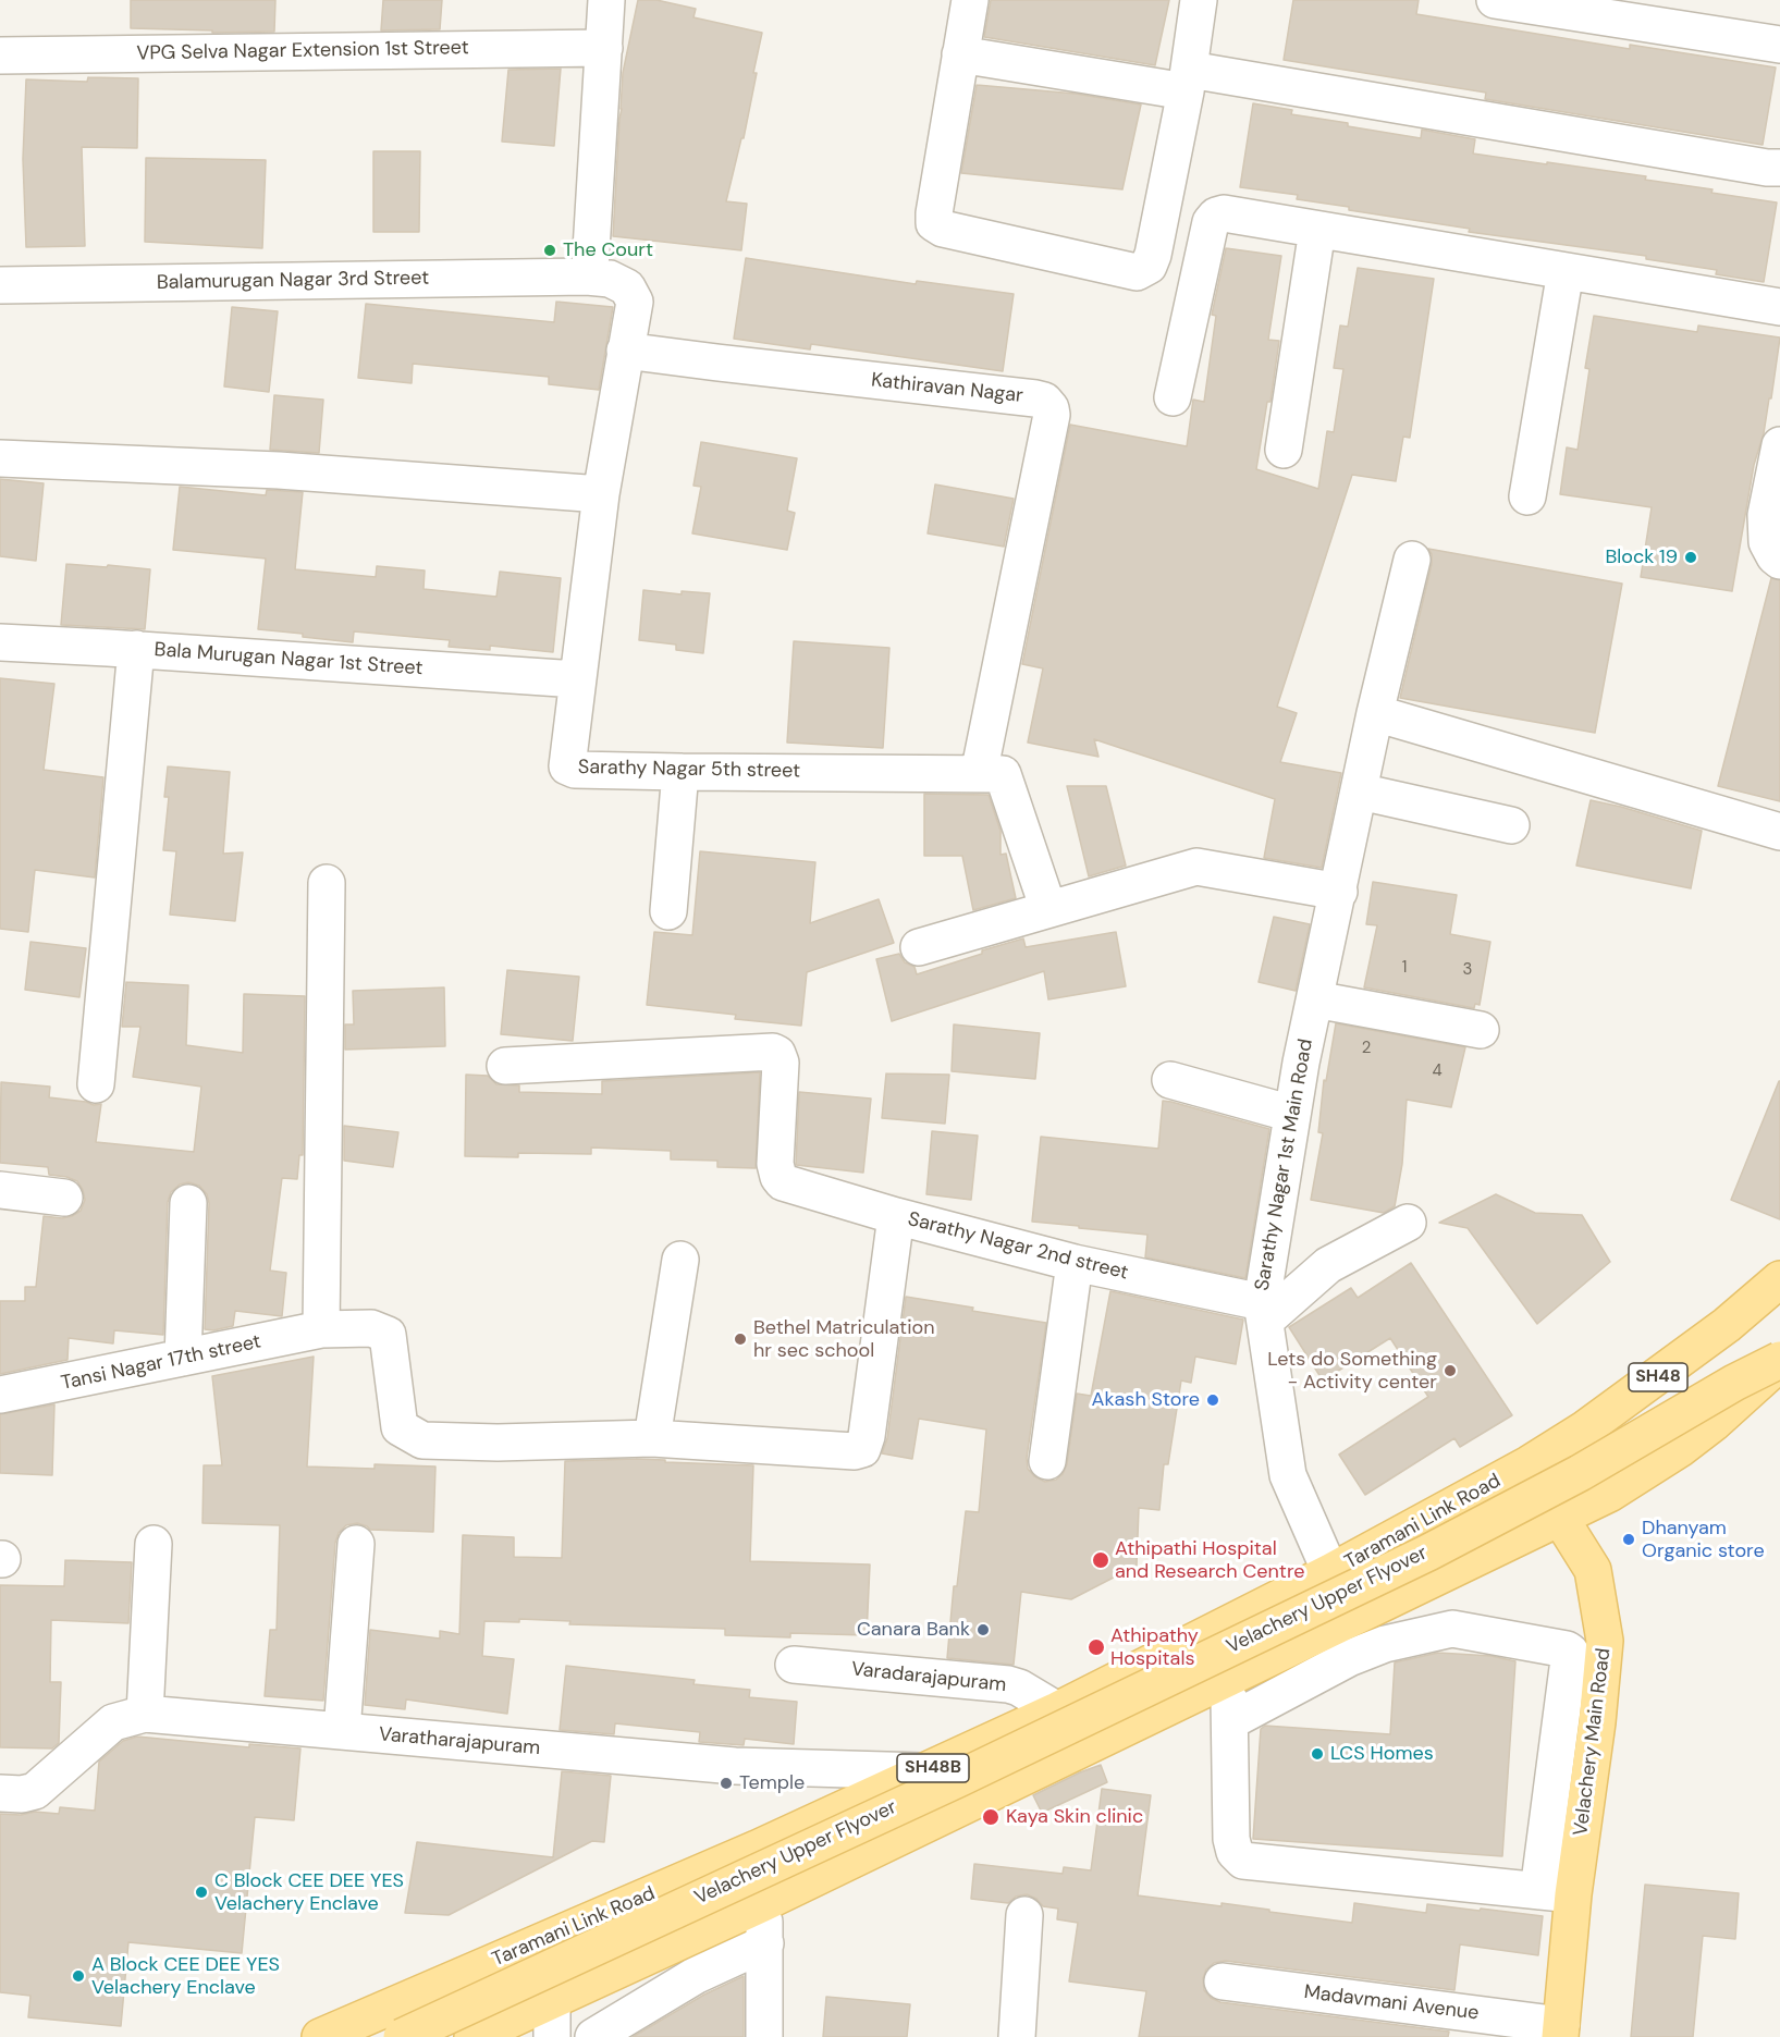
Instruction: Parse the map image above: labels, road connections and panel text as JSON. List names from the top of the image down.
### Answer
{
  "streets": {
    "main road": [
      "SH48",
      "Taramani Link Road",
      "Velachery Upper Flyover",
      "Velachery Main Road",
      "SH48B"
    ],
    "street": [
      "VPG Selva Nagar Extension 1st Street",
      "Balamurugan Nagar 3rd Street",
      "Kathiravan Nagar",
      "Bala Murugan Nagar 1st Street",
      "Sarathy Nagar 5th street",
      "Sarathy Nagar 1st Main Road",
      "Sarathy Nagar 2nd street",
      "Tansi Nagar 17th street",
      "Varadarajapuram",
      "Varatharajapuram",
      "Madavmani Avenue"
    ]
  },
  "crossings": [
    ["Balamurugan Nagar 3rd Street", "Sarathy Nagar 5th street"],
    ["Kathiravan Nagar", "Sarathy Nagar 5th street"],
    ["Bala Murugan Nagar 1st Street", "Sarathy Nagar 5th street"],
    ["Sarathy Nagar 1st Main Road", "Sarathy Nagar 2nd street"],
    ["Sarathy Nagar 1st Main Road", "Taramani Link Road"],
    ["SH48", "Taramani Link Road"],
    ["SH48", "Velachery Main Road"],
    ["Taramani Link Road", "Varadarajapuram"],
    ["Taramani Link Road", "Varatharajapuram"],
    ["Taramani Link Road", "Velachery Main Road"],
    ["Velachery Main Road", "SH48B"],
    ["Velachery Main Road", "Madavmani Avenue"]
  ],
  "places": [
    "The Court",
    "Block 19",
    "Bethel Matriculation hr sec school",
    "Lets do Something - Activity center",
    "Akash Store",
    "Dhanyam Organic store",
    "Athipathi Hospital and Research Centre",
    "Canara Bank",
    "Athipathy Hospitals",
    "LCS Homes",
    "Temple",
    "Kaya Skin clinic",
    "C Block CEE DEE YES Velachery Enclave",
    "A Block CEE DEE YES Velachery Enclave"
  ],
  "house_numbers": [
    "1",
    "3",
    "2",
    "4"
  ]
}
